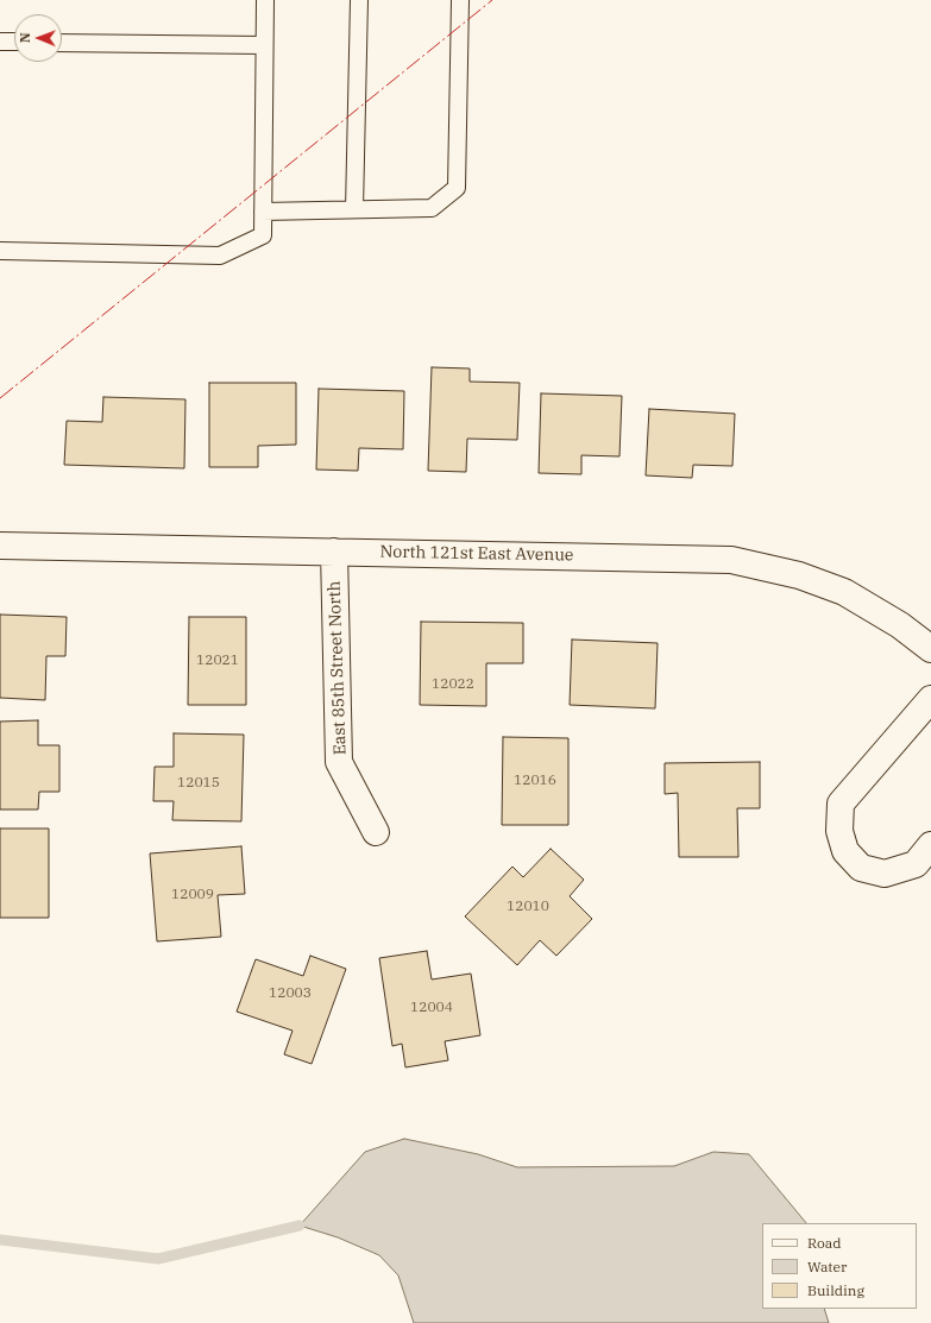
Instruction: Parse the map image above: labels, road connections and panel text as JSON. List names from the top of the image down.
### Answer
{
  "streets": {
    "street": ["North 121st East Avenue", "East 85th Street North"]
  },
  "crossings": [
    ["North 121st East Avenue", "East 85th Street North"]
  ],
  "house_numbers": [
    "12021",
    "12022",
    "12016",
    "12015",
    "12009",
    "12010",
    "12003",
    "12004"
  ],
  "legend": ["Road", "Water", "Building"],
  "north": "left"
}
